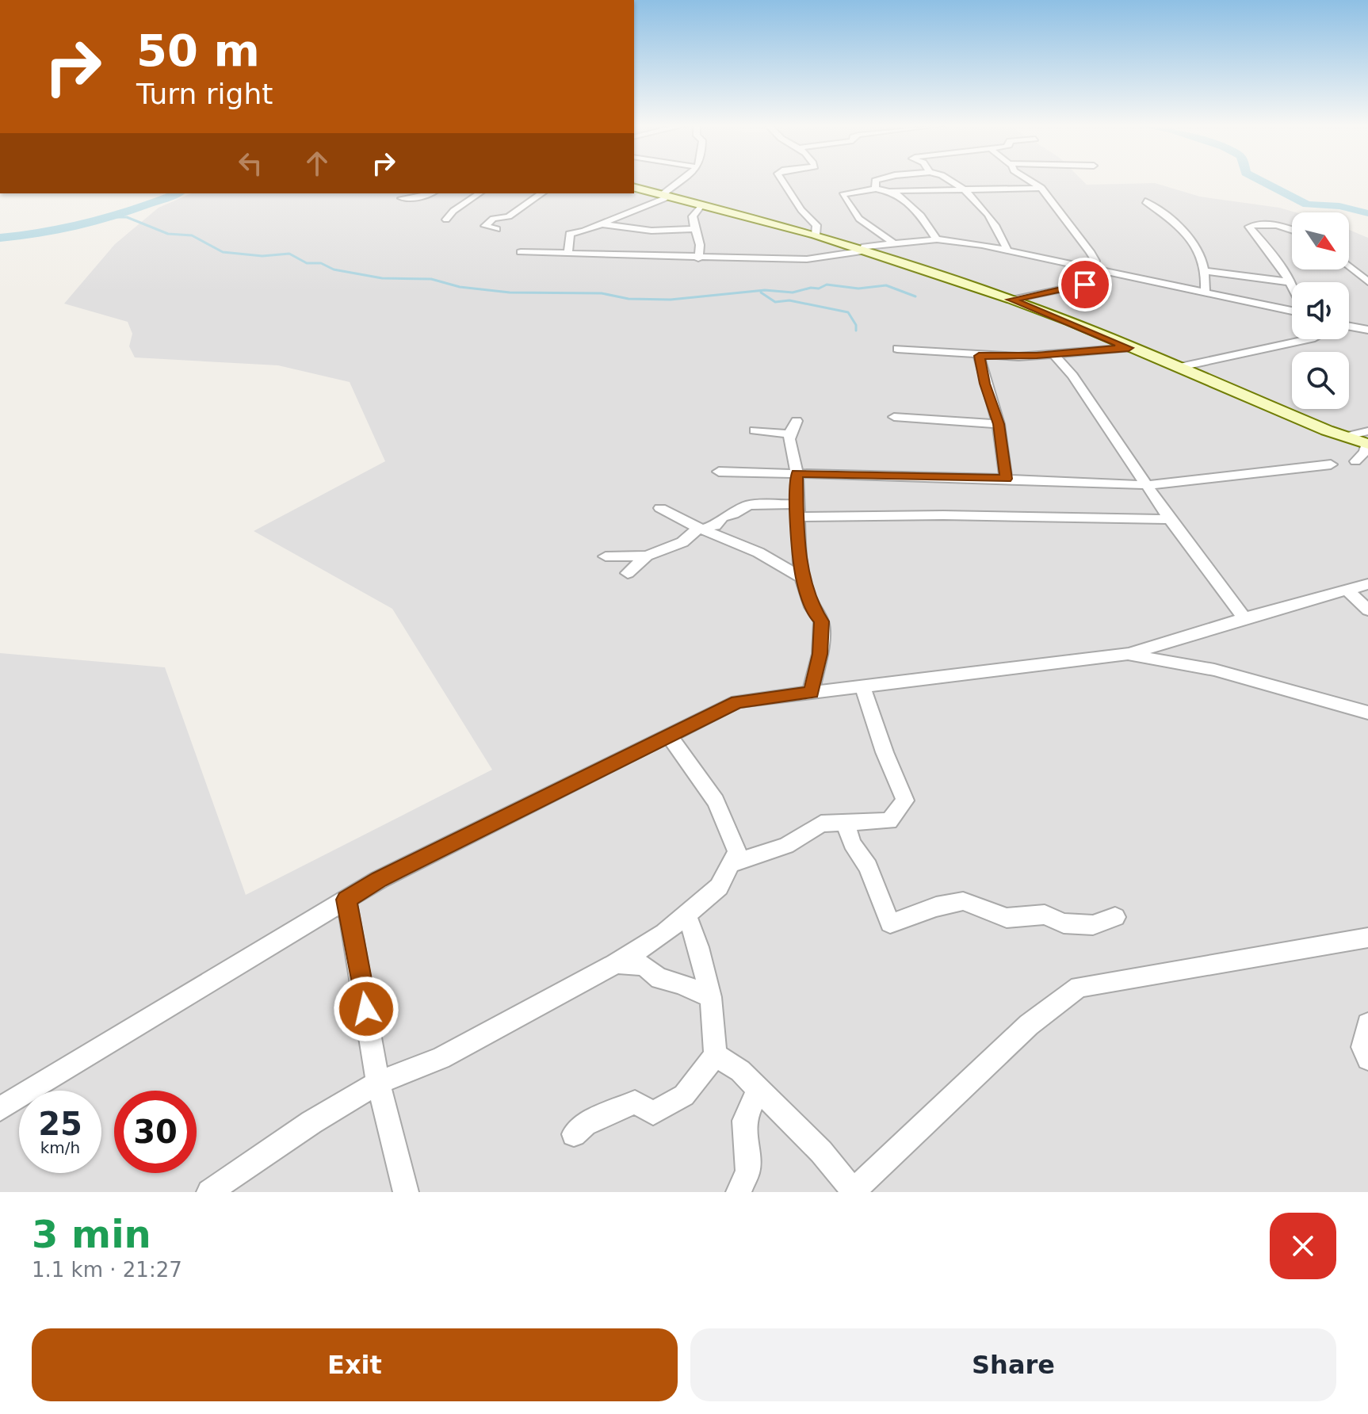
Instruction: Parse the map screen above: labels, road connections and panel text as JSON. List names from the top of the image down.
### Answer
{
  "north": "bottom right",
  "page": {
    "turn": ["50 m", "Turn right"],
    "speed": "25 km/h",
    "limit": "30",
    "heading": ["3 min", "1.1 km · 21:27"],
    "buttons": ["Exit", "Share"]
  }
}
